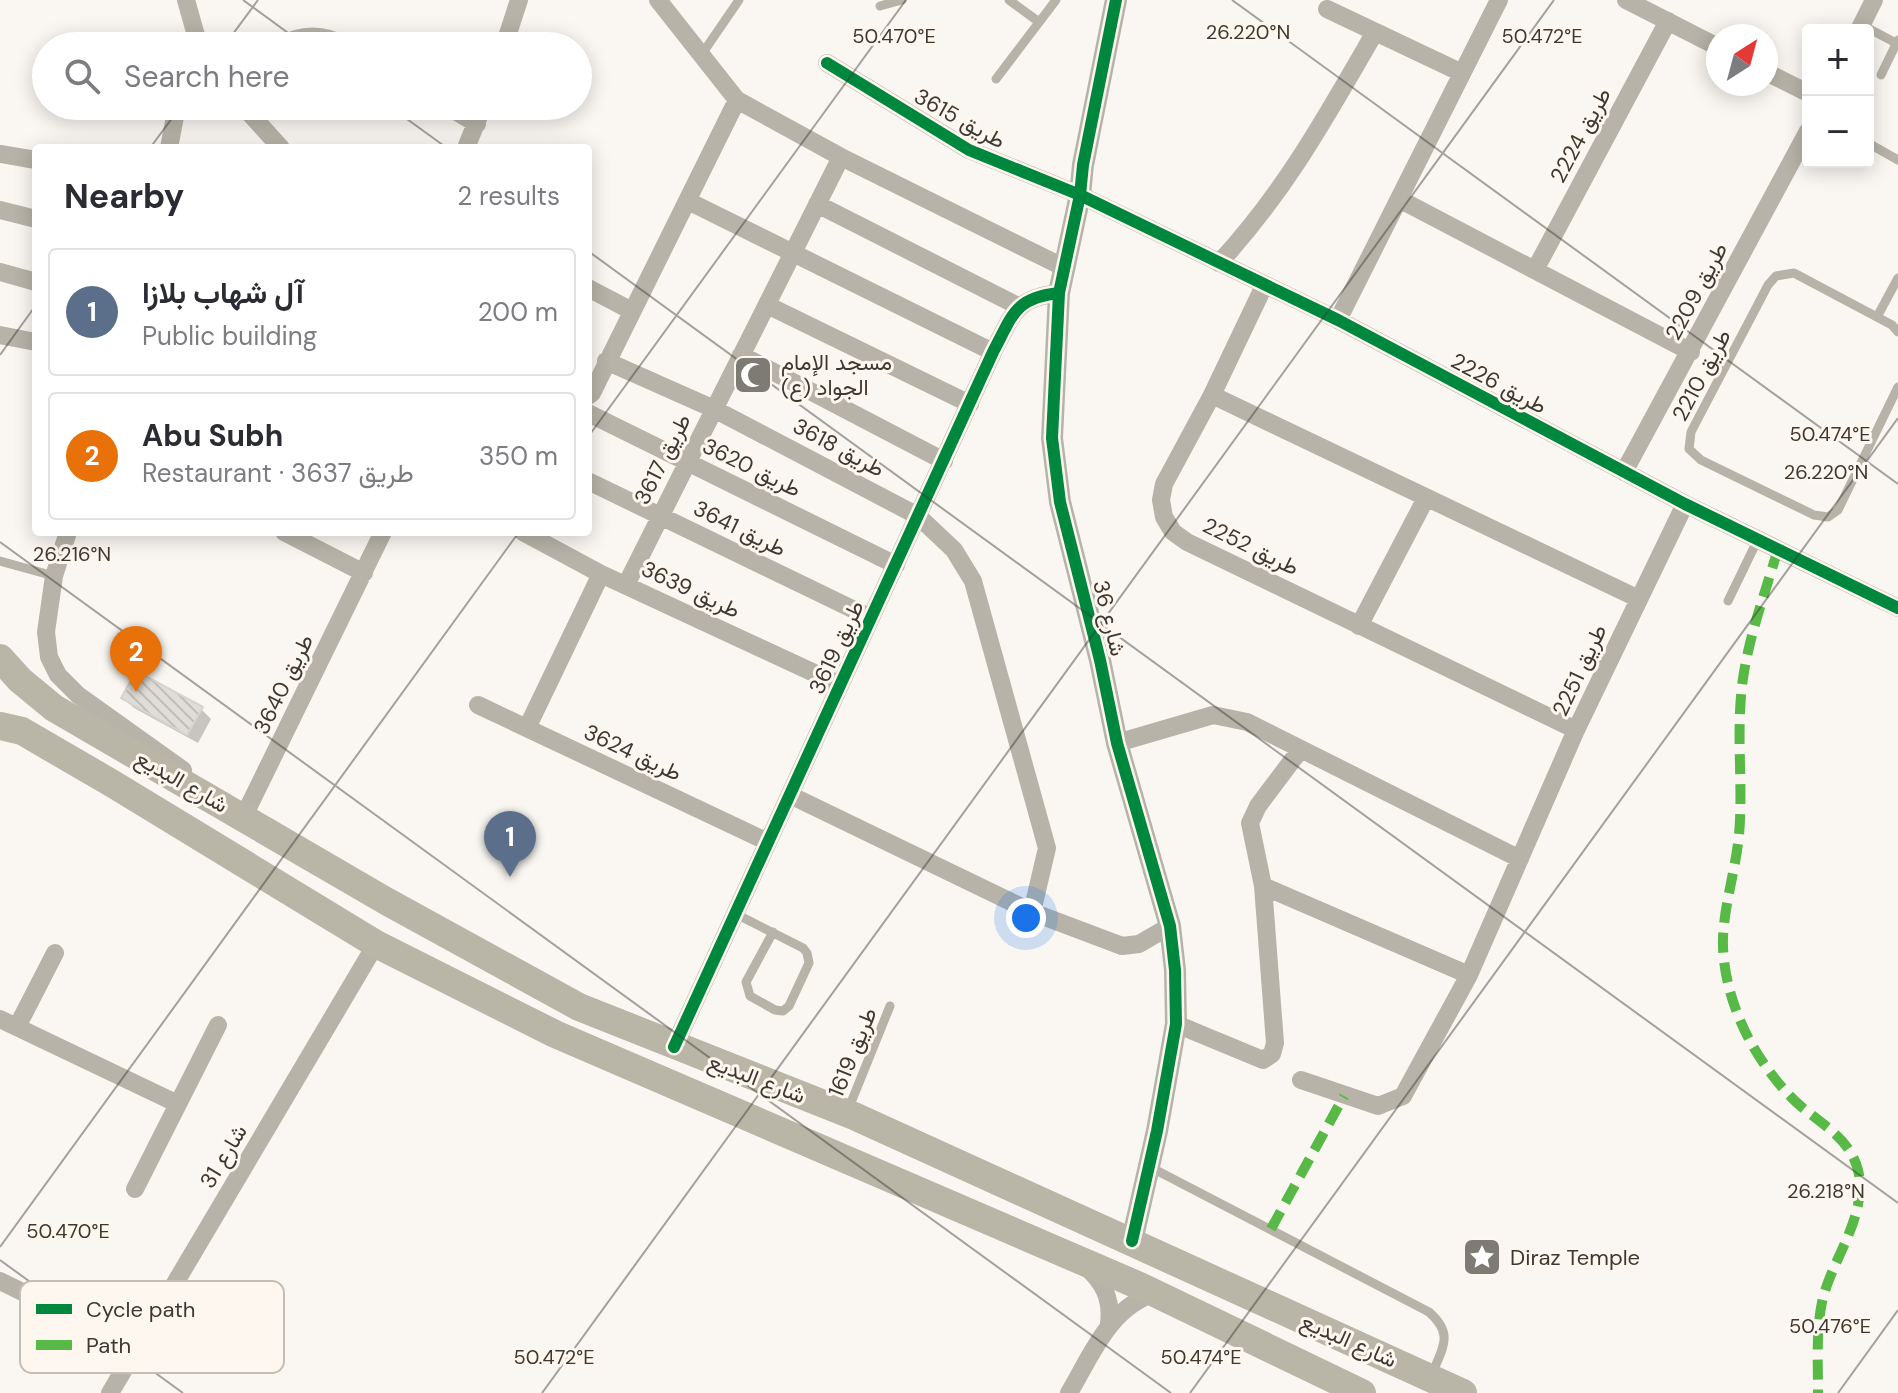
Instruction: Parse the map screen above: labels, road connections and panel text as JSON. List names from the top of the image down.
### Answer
{
  "streets": {
    "main road": ["شارع البديع"],
    "street": [
      "طريق 3615",
      "طريق 2224",
      "طريق 2209",
      "طريق 2226",
      "طريق 3618",
      "طريق 3617",
      "طريق 3620",
      "طريق 3641",
      "طريق 2252",
      "طريق 3639",
      "شارع 36",
      "طريق 3619",
      "طريق 2251",
      "طريق 3640",
      "طريق 3624",
      "شارع 31"
    ],
    "lane": ["طريق 2210", "طريق 1619"]
  },
  "crossings": [
    ["طريق 3615", "طريق 2226"],
    ["طريق 3615", "شارع 36"],
    ["طريق 2209", "طريق 2226"],
    ["طريق 2226", "طريق 2252"],
    ["طريق 2226", "شارع 36"],
    ["طريق 2226", "طريق 2251"],
    ["طريق 3618", "طريق 3617"],
    ["طريق 3618", "طريق 3619"],
    ["طريق 3617", "طريق 3620"],
    ["طريق 3617", "طريق 3641"],
    ["طريق 3617", "طريق 3639"],
    ["طريق 3620", "طريق 3619"],
    ["طريق 3641", "طريق 3619"],
    ["طريق 2252", "طريق 2251"],
    ["طريق 3639", "طريق 3619"],
    ["شارع 36", "شارع البديع"],
    ["طريق 3619", "طريق 3624"],
    ["طريق 3619", "شارع البديع"],
    ["طريق 3640", "شارع البديع"],
    ["شارع البديع", "طريق 1619"],
    ["شارع البديع", "شارع 31"]
  ],
  "places": {
    "mosque": ["مسجد الإمام الجواد (ع)"],
    "place": ["Diraz Temple"]
  },
  "legend": ["Cycle path", "Path"],
  "north": "top right",
  "page": {
    "map_buttons": ["+", "−"],
    "search": "Search here",
    "heading": ["Nearby", "2 results"],
    "list": [
      {
        "mark": "1",
        "name": "آل شهاب بلازا",
        "note": "Public building",
        "value": "200 m"
      },
      {
        "mark": "2",
        "name": "Abu Subh",
        "note": "Restaurant · طريق 3637",
        "value": "350 m"
      }
    ],
    "pins": ["2", "1"]
  },
  "coordinates": [
    "26.220°N",
    "50.470°E",
    "50.472°E",
    "50.474°E",
    "26.216°N",
    "26.218°N",
    "50.476°E"
  ]
}
